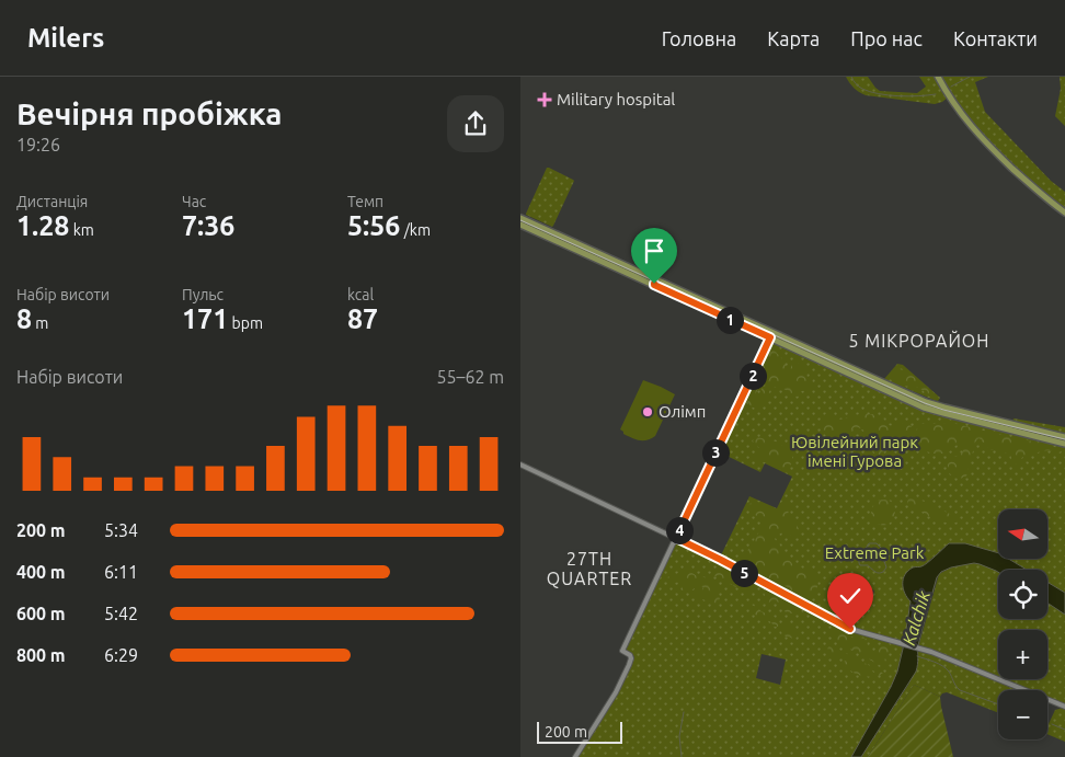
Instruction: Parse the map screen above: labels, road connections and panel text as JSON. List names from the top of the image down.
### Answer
{
  "districts": ["5 МІКРОРАЙОН", "27TH QUARTER"],
  "water": ["Kalchik"],
  "parks": ["Ювілейний парк імені Гурова", "Extreme Park"],
  "places": {
    "health": ["Military hospital"],
    "other": ["Олімп"]
  },
  "scale_bar": "200 m",
  "north": "left",
  "page": {
    "header": "Milers",
    "nav": [
      "Головна",
      "Карта",
      "Про нас",
      "Контакти"
    ],
    "heading": ["Вечірня пробіжка", "19:26"],
    "stats": [
      ["Дистанція", "1.28 km"],
      ["Час", "7:36"],
      ["Темп", "5:56 /km"],
      ["Набір висоти", "8 m"],
      ["Пульс", "171 bpm"],
      ["kcal", "87"]
    ],
    "pins": [
      "1",
      "2",
      "3",
      "4",
      "5"
    ],
    "chart": ["Набір висоти", "55–62 m"],
    "list": [
      {
        "name": "200 m",
        "note": "5:34"
      },
      {
        "name": "400 m",
        "note": "6:11"
      },
      {
        "name": "600 m",
        "note": "5:42"
      },
      {
        "name": "800 m",
        "note": "6:29"
      }
    ],
    "map_buttons": ["+", "−"],
    "scale": "200 m"
  }
}
